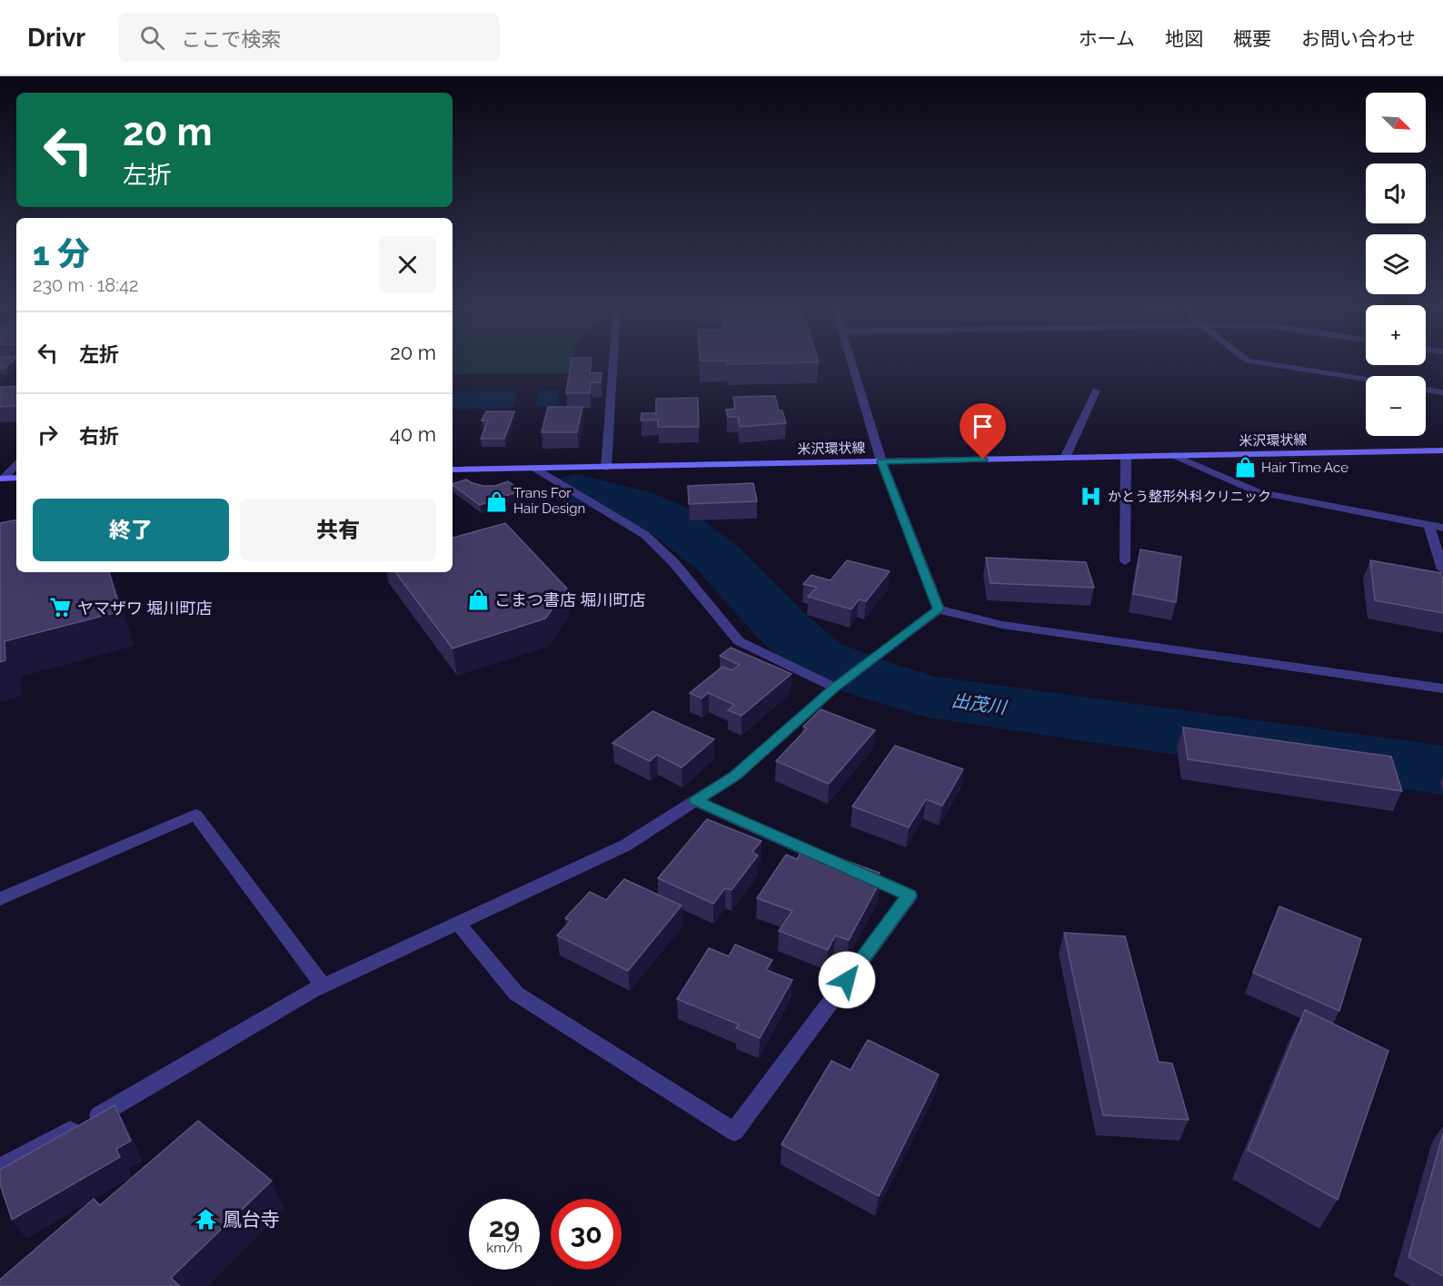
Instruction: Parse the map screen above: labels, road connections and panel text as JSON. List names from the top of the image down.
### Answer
{
  "streets": {
    "main road": ["米沢環状線"]
  },
  "water": ["出茂川"],
  "places": {
    "shop": ["Hair Time Ace", "Trans For Hair Design", "こまつ書店 堀川町店"],
    "hospital": ["かとう整形外科クリニック"],
    "supermarket": ["ヤマザワ 堀川町店"],
    "temple": ["鳳台寺"]
  },
  "north": "bottom right",
  "page": {
    "header": "Drivr",
    "search": "ここで検索",
    "nav": [
      "ホーム",
      "地図",
      "概要",
      "お問い合わせ"
    ],
    "map_buttons": ["+", "−"],
    "turn": ["20 m", "左折"],
    "heading": ["1 分", "230 m · 18:42"],
    "list": [
      {
        "name": "左折",
        "value": "20 m"
      },
      {
        "name": "右折",
        "value": "40 m"
      }
    ],
    "buttons": ["終了", "共有"],
    "speed": "29 km/h",
    "limit": "30"
  }
}
